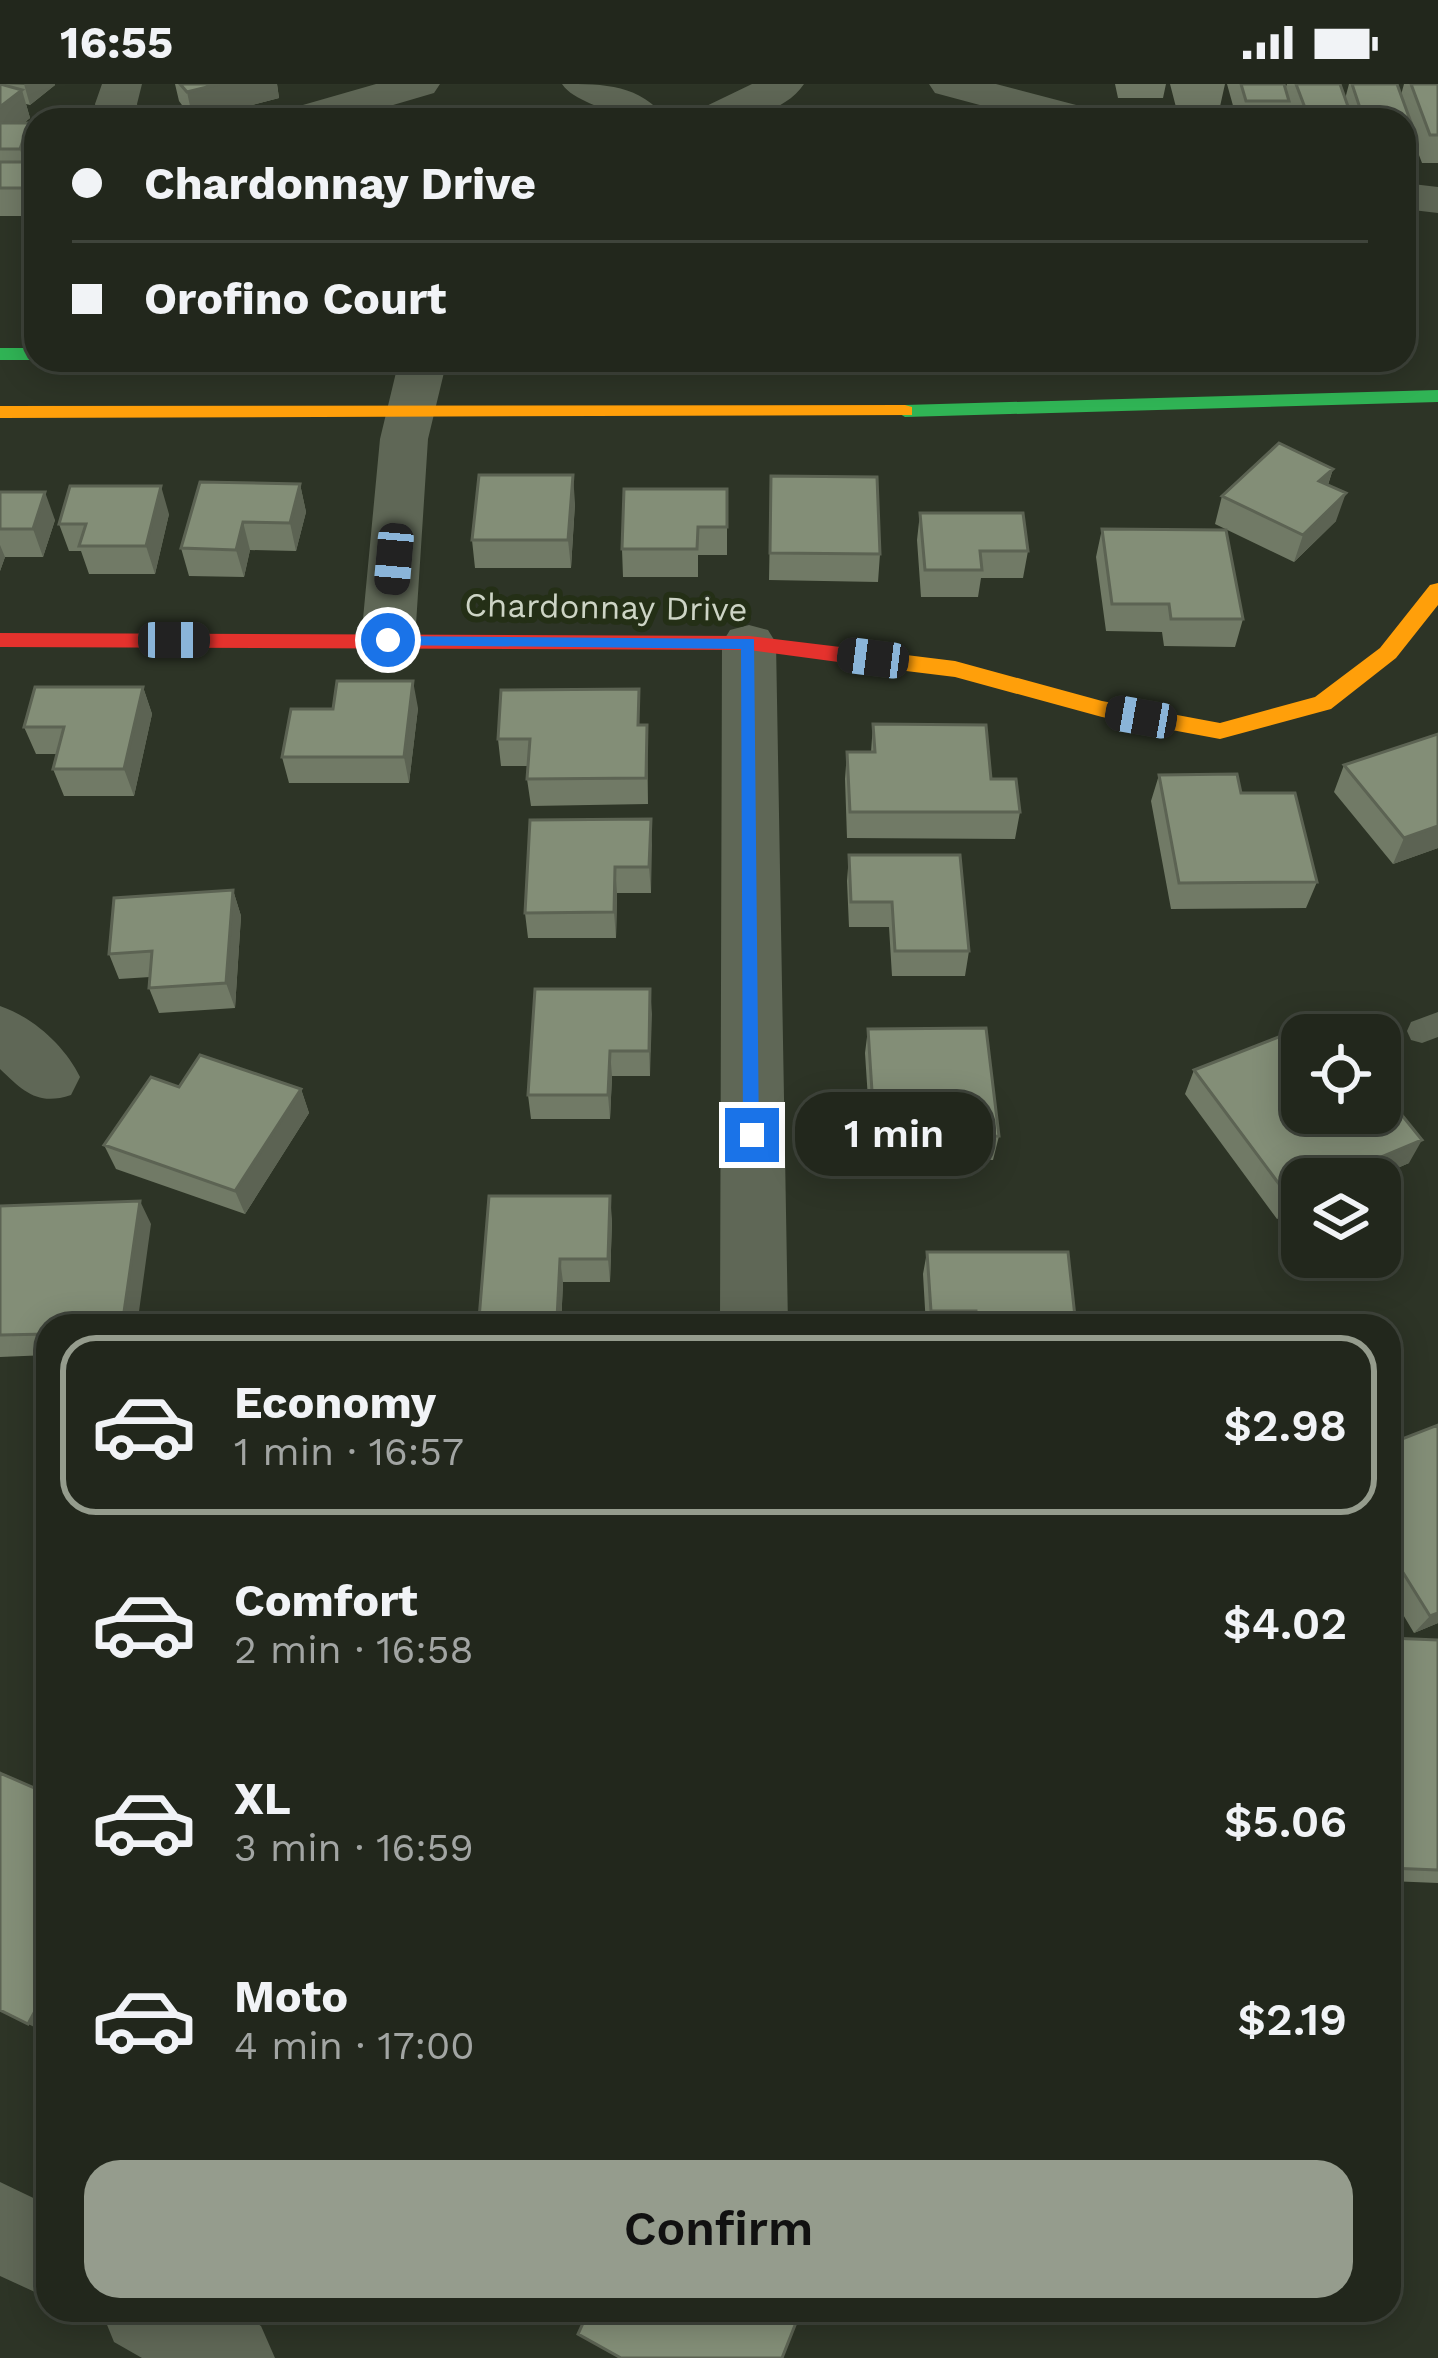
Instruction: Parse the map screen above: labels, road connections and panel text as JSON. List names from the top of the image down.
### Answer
{
  "streets": {
    "street": ["Chardonnay Drive"]
  },
  "page": {
    "status": "16:55",
    "banner": ["Chardonnay Drive", "Orofino Court"],
    "bubble": "1 min",
    "list": [
      {
        "name": "Economy",
        "note": "1 min · 16:57",
        "value": "$2.98"
      },
      {
        "name": "Comfort",
        "note": "2 min · 16:58",
        "value": "$4.02"
      },
      {
        "name": "XL",
        "note": "3 min · 16:59",
        "value": "$5.06"
      },
      {
        "name": "Moto",
        "note": "4 min · 17:00",
        "value": "$2.19"
      }
    ],
    "buttons": "Confirm"
  }
}
